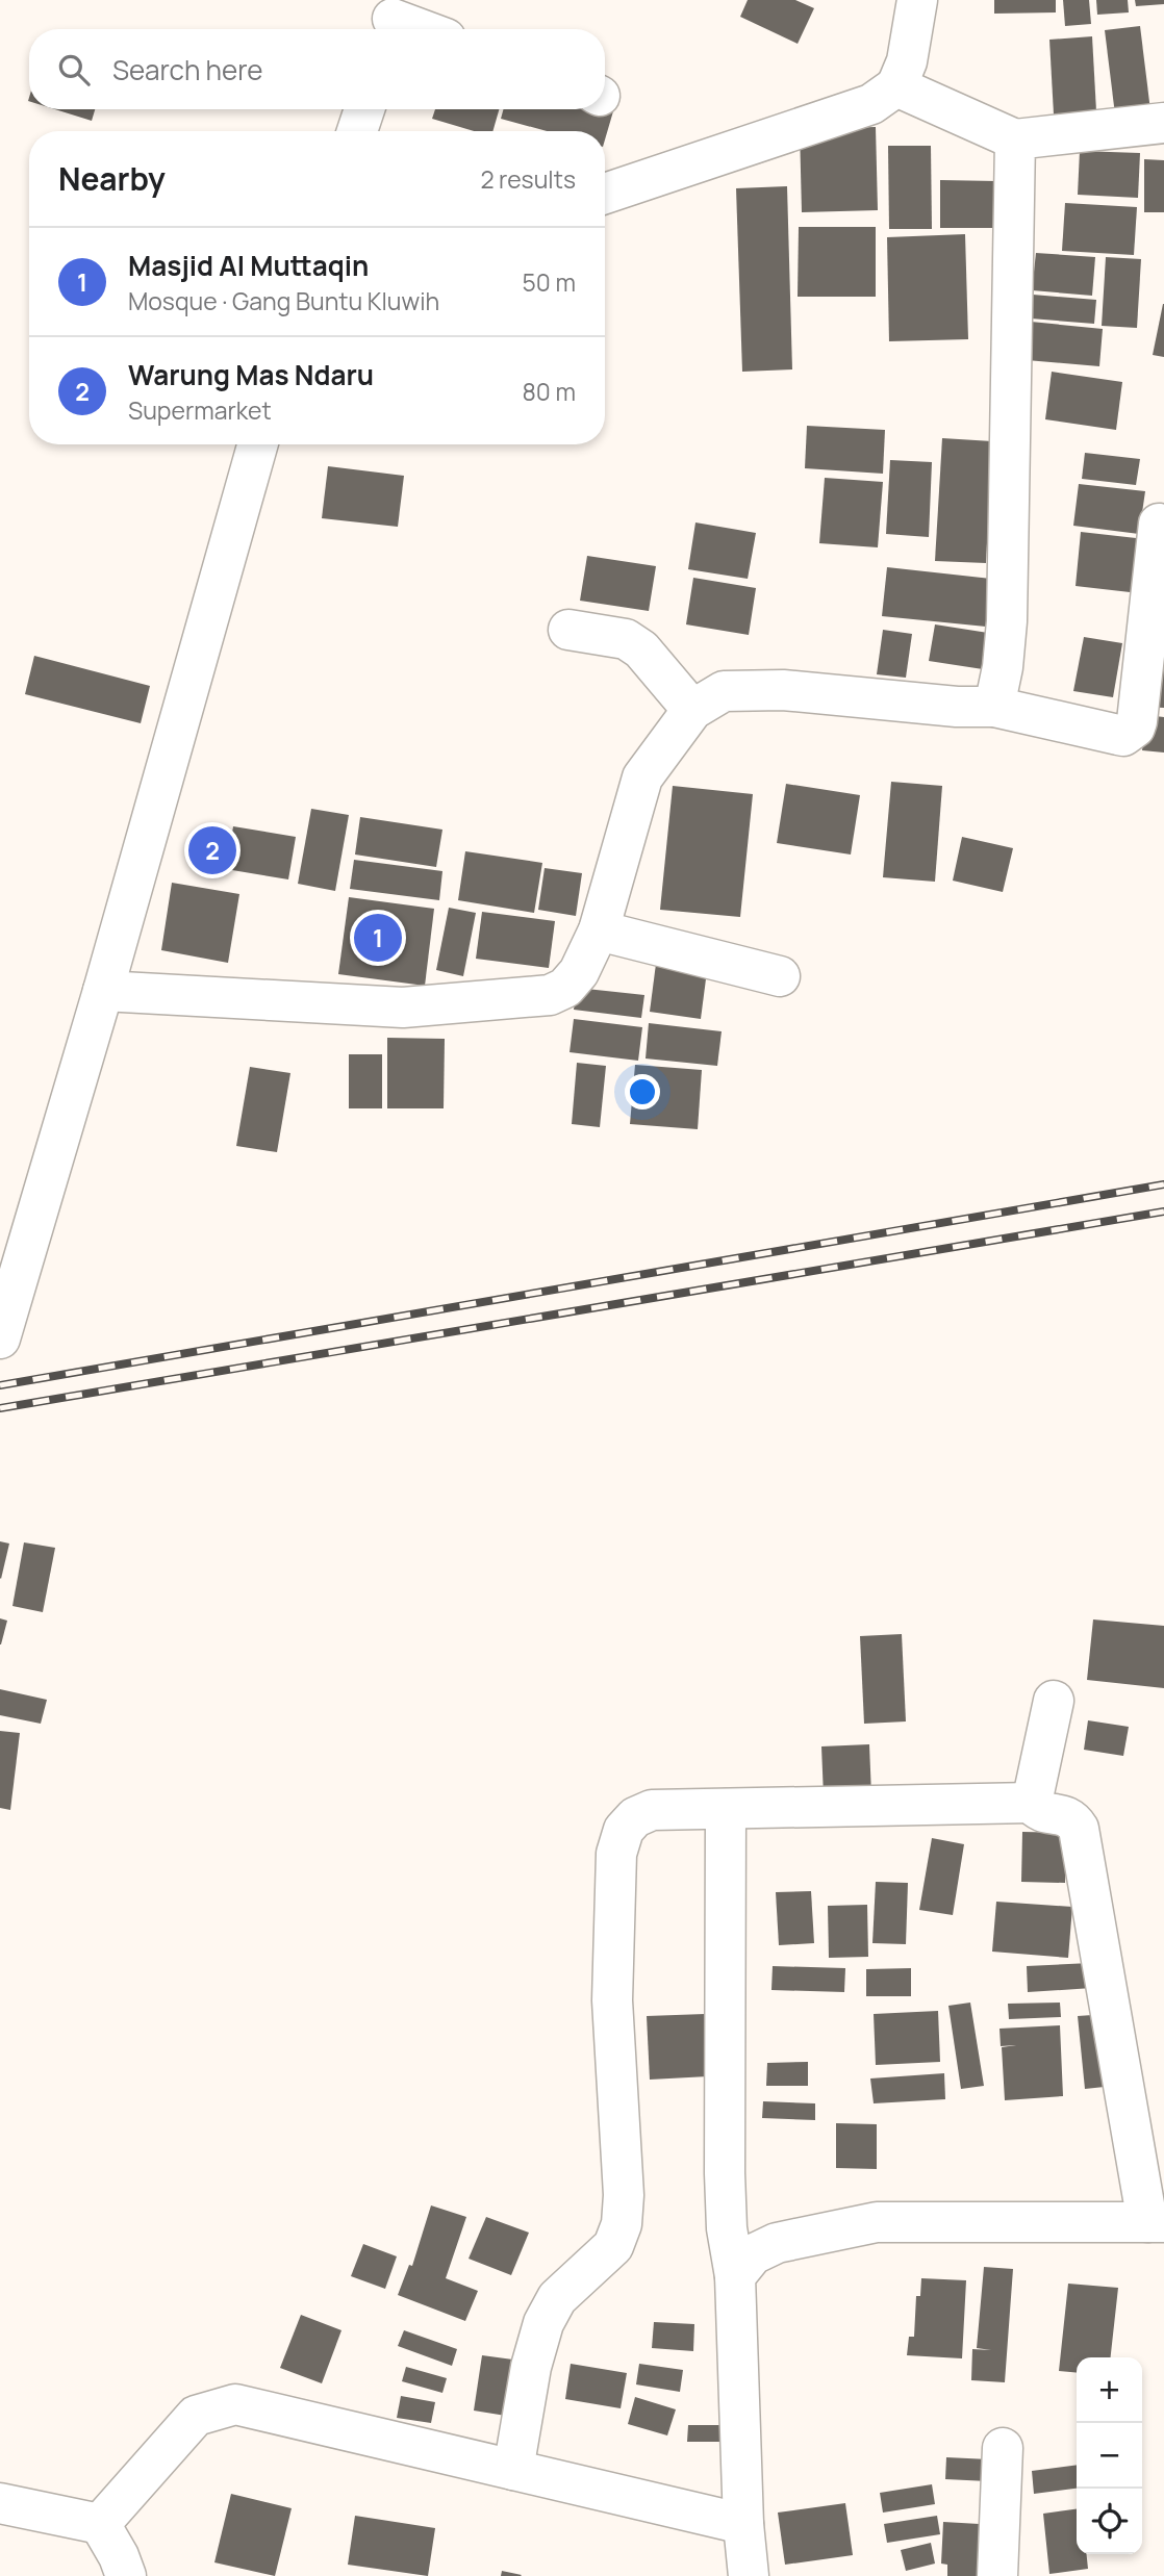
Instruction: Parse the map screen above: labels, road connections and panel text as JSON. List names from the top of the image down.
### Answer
{
  "page": {
    "search": "Search here",
    "heading": ["Nearby", "2 results"],
    "list": [
      {
        "mark": "1",
        "name": "Masjid Al Muttaqin",
        "note": "Mosque · Gang Buntu Kluwih",
        "value": "50 m"
      },
      {
        "mark": "2",
        "name": "Warung Mas Ndaru",
        "note": "Supermarket",
        "value": "80 m"
      }
    ],
    "pins": ["2", "1"],
    "map_buttons": ["+", "−"]
  }
}
